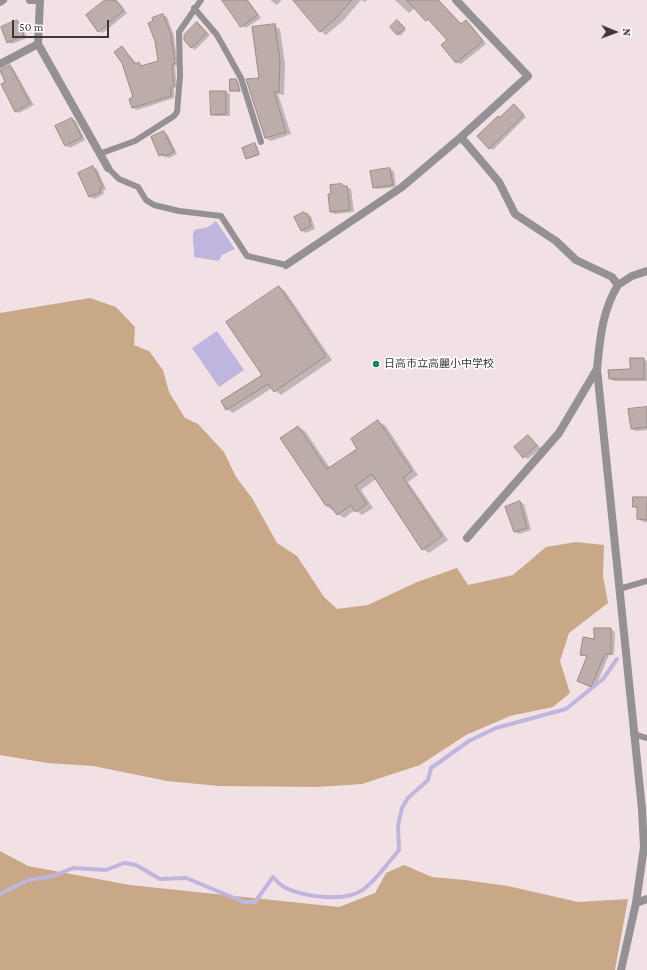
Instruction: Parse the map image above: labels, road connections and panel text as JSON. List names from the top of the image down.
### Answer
{
  "places": ["日高市立高麗小中学校"],
  "scale_bar": "50 m",
  "north": "right"
}
